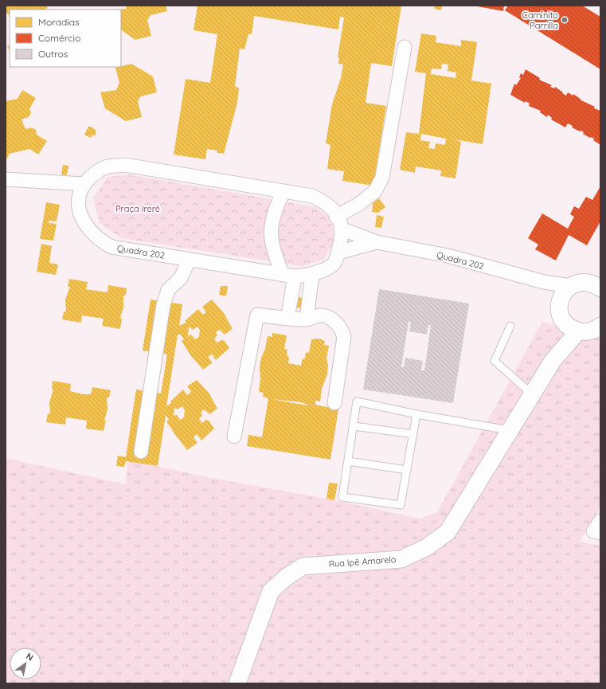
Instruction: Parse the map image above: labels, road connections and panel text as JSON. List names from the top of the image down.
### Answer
{
  "streets": {
    "street": ["Quadra 202", "Rua Ipê Amarelo"]
  },
  "parks": ["Praça Irerê"],
  "places": ["Caminito Parrilla"],
  "legend": ["Moradias", "Comércio", "Outros"],
  "north": "top right"
}
